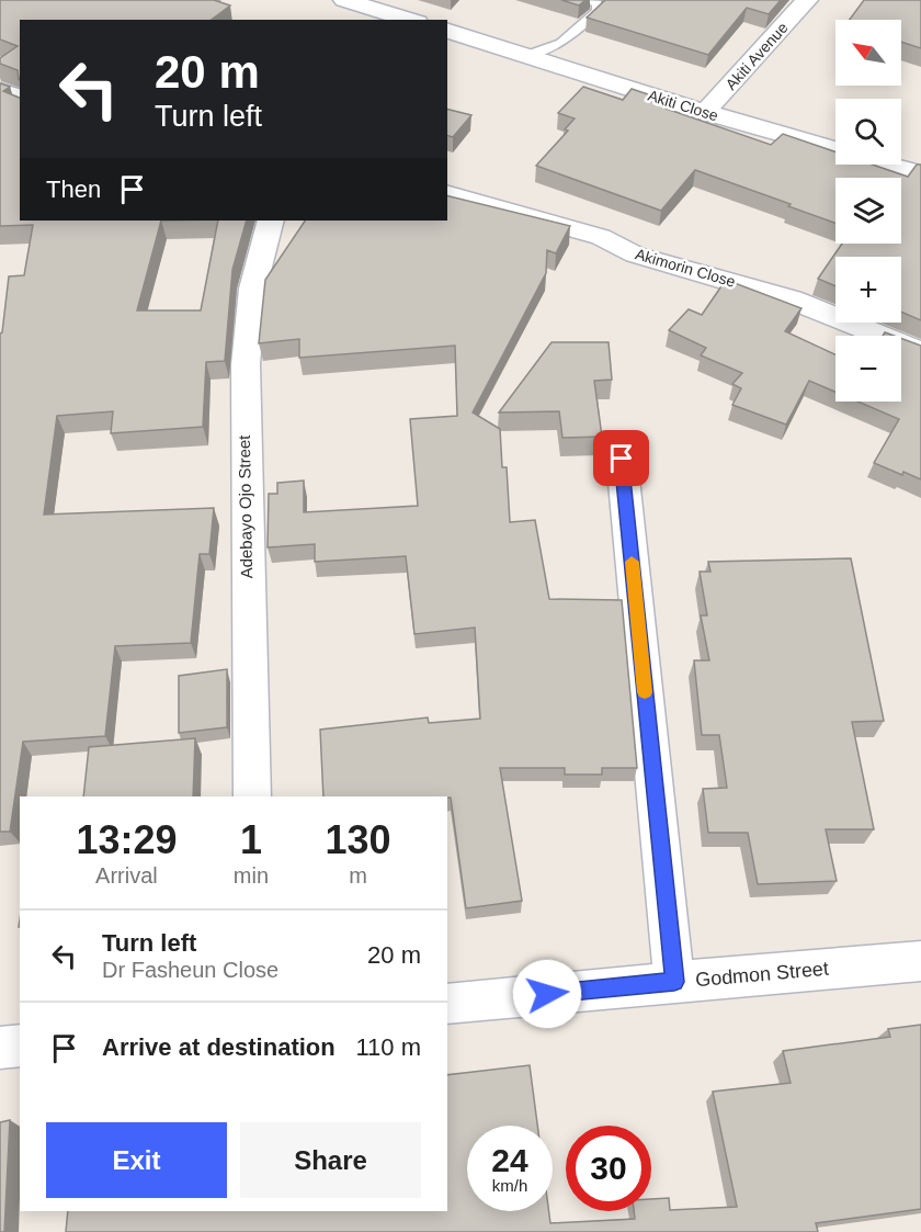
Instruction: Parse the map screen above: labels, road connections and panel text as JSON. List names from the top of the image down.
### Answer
{
  "streets": {
    "street": [
      "Akiti Avenue",
      "Akiti Close",
      "Akimorin Close",
      "Adebayo Ojo Street",
      "Godmon Street"
    ]
  },
  "crossings": [
    ["Akiti Avenue", "Akiti Close"]
  ],
  "north": "top left",
  "page": {
    "map_buttons": ["+", "−"],
    "turn": ["20 m", "Turn left"],
    "then": "Then",
    "eta": [
      "13:29",
      "Arrival",
      "1",
      "min",
      "130",
      "m"
    ],
    "list": [
      {
        "name": "Turn left",
        "note": "Dr Fasheun Close",
        "value": "20 m"
      },
      {
        "name": "Arrive at destination",
        "value": "110 m"
      }
    ],
    "buttons": ["Exit", "Share"],
    "speed": "24 km/h",
    "limit": "30"
  }
}
